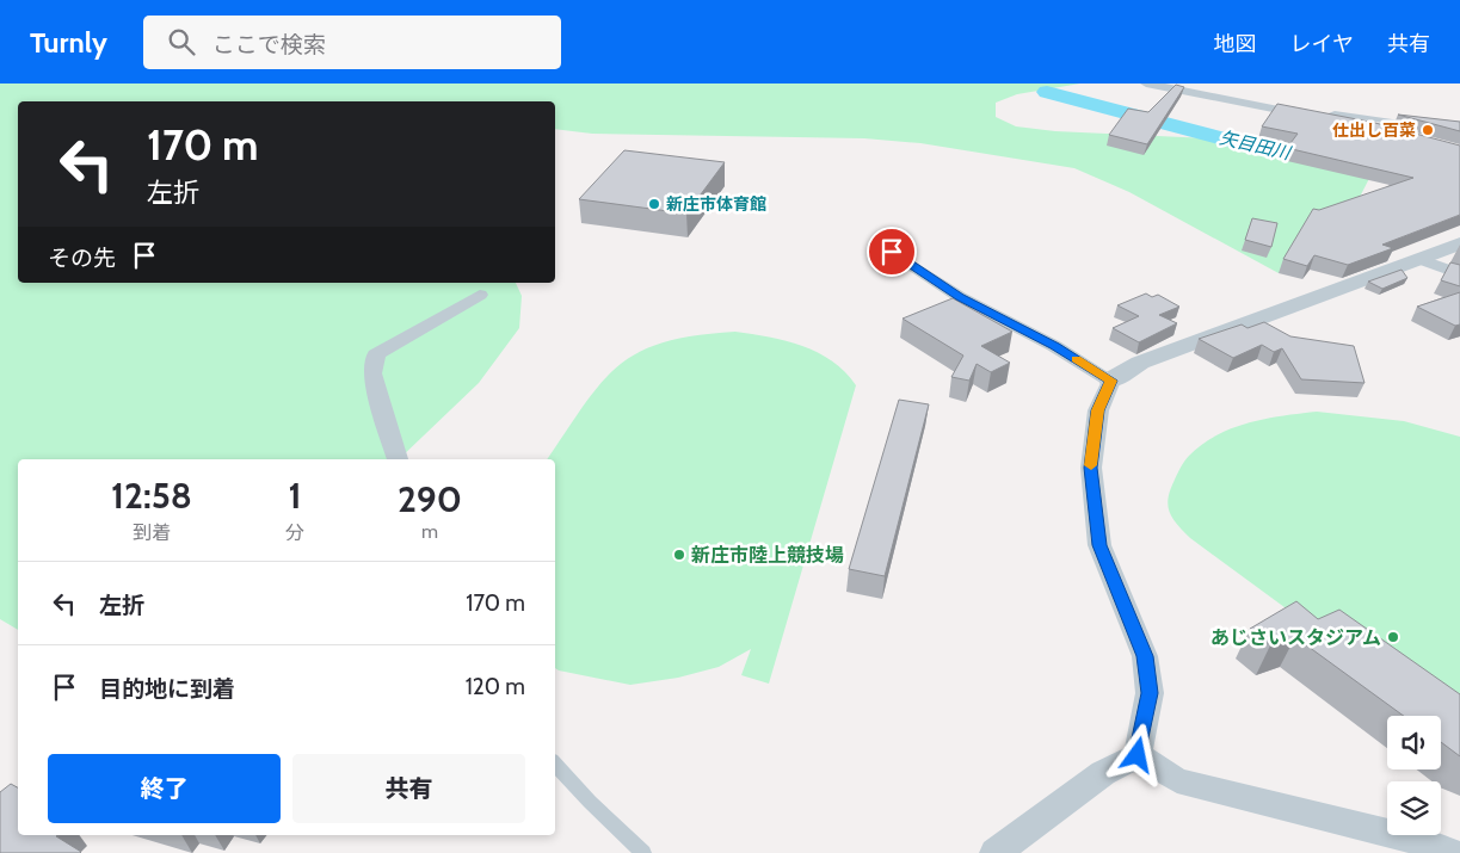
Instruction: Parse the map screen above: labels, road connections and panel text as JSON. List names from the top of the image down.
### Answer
{
  "water": ["矢目田川"],
  "places": [
    "仕出し百菜",
    "新庄市体育館",
    "新庄市陸上競技場",
    "あじさいスタジアム"
  ],
  "page": {
    "header": "Turnly",
    "search": "ここで検索",
    "nav": ["地図", "レイヤ", "共有"],
    "turn": ["170 m", "左折"],
    "then": "その先",
    "eta": [
      "12:58",
      "到着",
      "1",
      "分",
      "290",
      "m"
    ],
    "list": [
      {
        "name": "左折",
        "value": "170 m"
      },
      {
        "name": "目的地に到着",
        "value": "120 m"
      }
    ],
    "buttons": ["終了", "共有"]
  }
}
